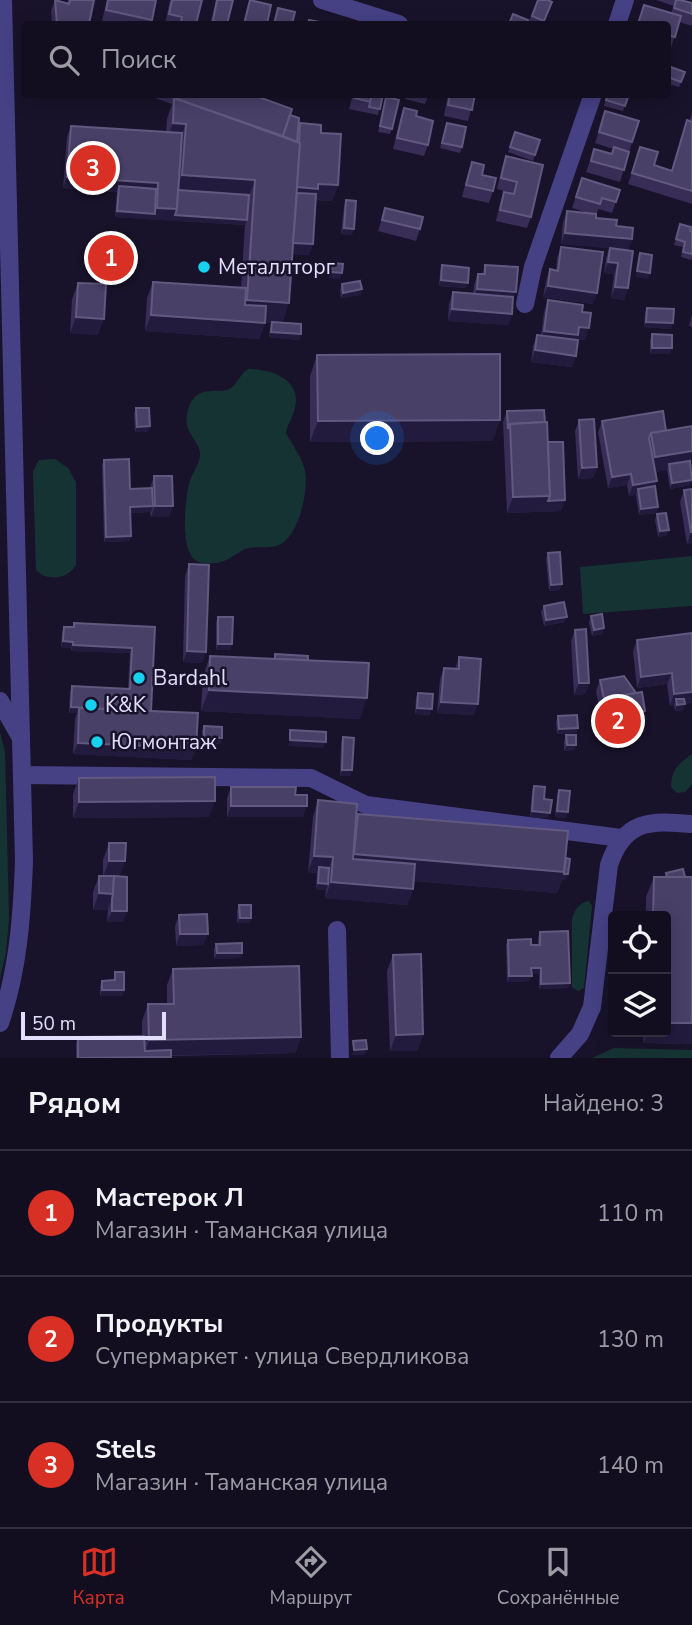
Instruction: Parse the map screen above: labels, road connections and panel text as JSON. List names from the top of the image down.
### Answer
{
  "places": [
    "Металлторг",
    "Bardahl",
    "K&K",
    "Югмонтаж"
  ],
  "scale_bar": "50 m",
  "page": {
    "search": "Поиск",
    "pins": ["3", "1", "2"],
    "scale": "50 m",
    "heading": ["Рядом", "Найдено: 3"],
    "list": [
      {
        "mark": "1",
        "name": "Мастерок Л",
        "note": "Магазин · Таманская улица",
        "value": "110 m"
      },
      {
        "mark": "2",
        "name": "Продукты",
        "note": "Супермаркет · улица Свердликова",
        "value": "130 m"
      },
      {
        "mark": "3",
        "name": "Stels",
        "note": "Магазин · Таманская улица",
        "value": "140 m"
      }
    ],
    "nav": ["Карта", "Маршрут", "Сохранённые"]
  }
}
